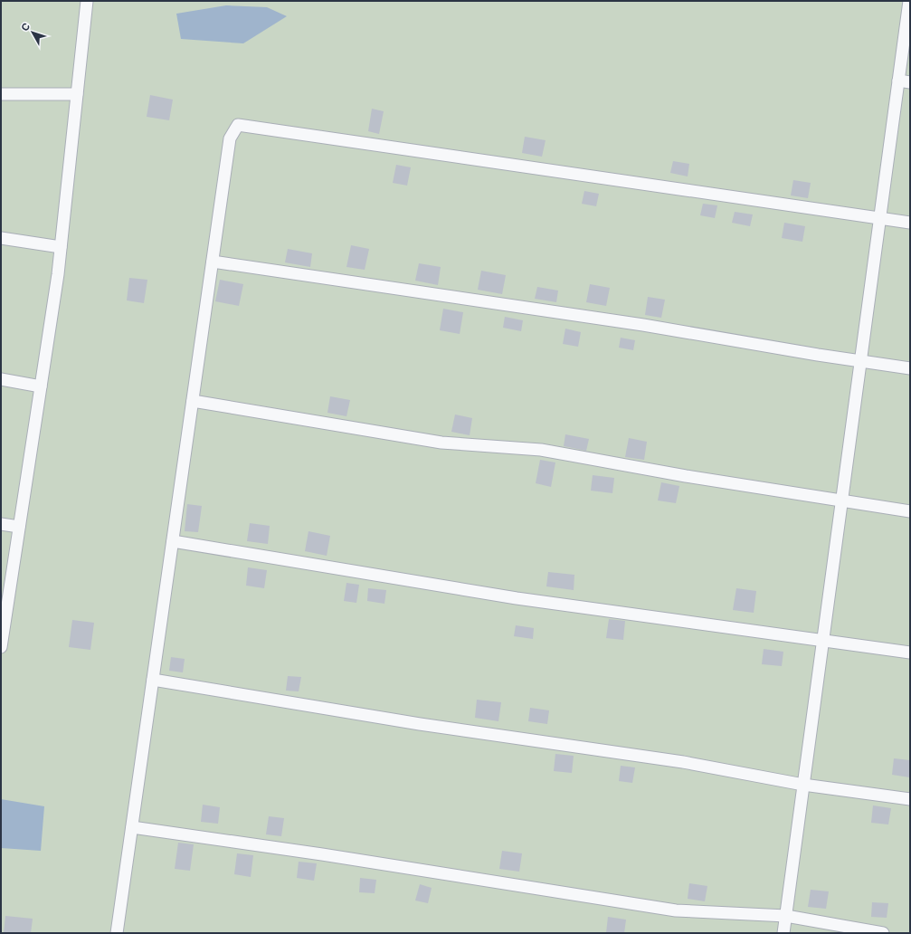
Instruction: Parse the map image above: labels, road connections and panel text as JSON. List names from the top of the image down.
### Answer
{
  "north": "top left"
}
